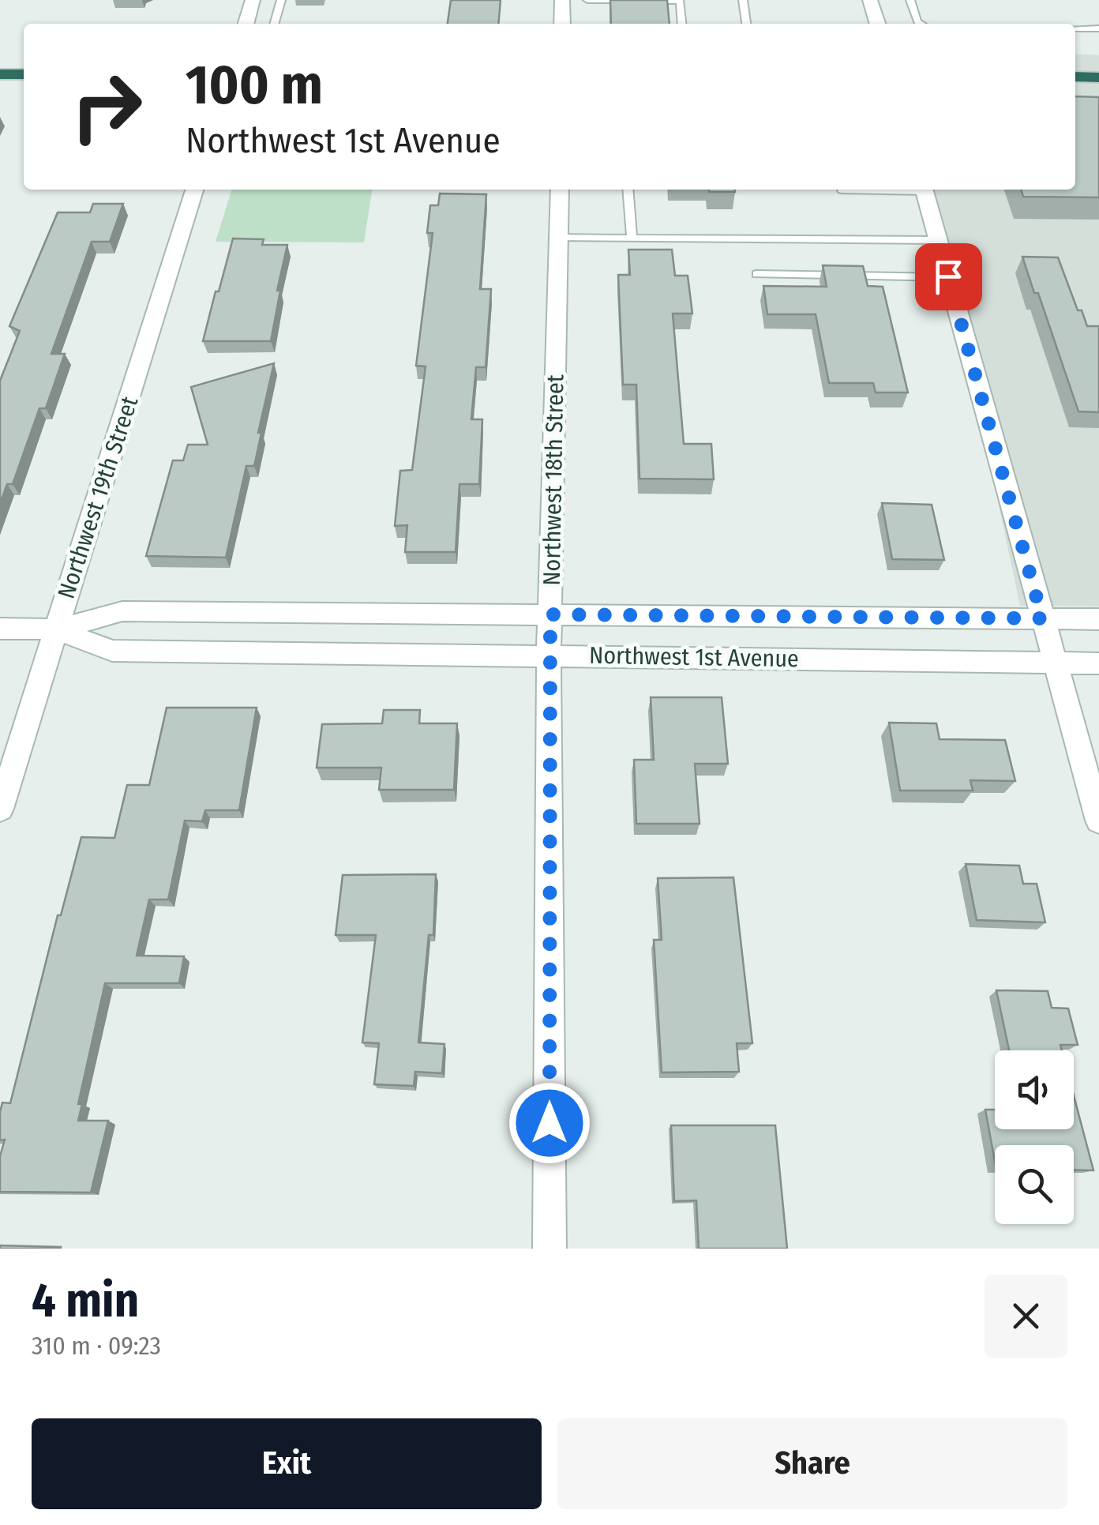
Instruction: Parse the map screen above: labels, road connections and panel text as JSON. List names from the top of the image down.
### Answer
{
  "streets": {
    "street": ["Northwest 18th Street", "Northwest 19th Street", "Northwest 1st Avenue"]
  },
  "crossings": [
    ["Northwest 18th Street", "Northwest 1st Avenue"],
    ["Northwest 19th Street", "Northwest 1st Avenue"]
  ],
  "page": {
    "turn": ["100 m", "Northwest 1st Avenue"],
    "heading": ["4 min", "310 m · 09:23"],
    "buttons": ["Exit", "Share"]
  }
}
